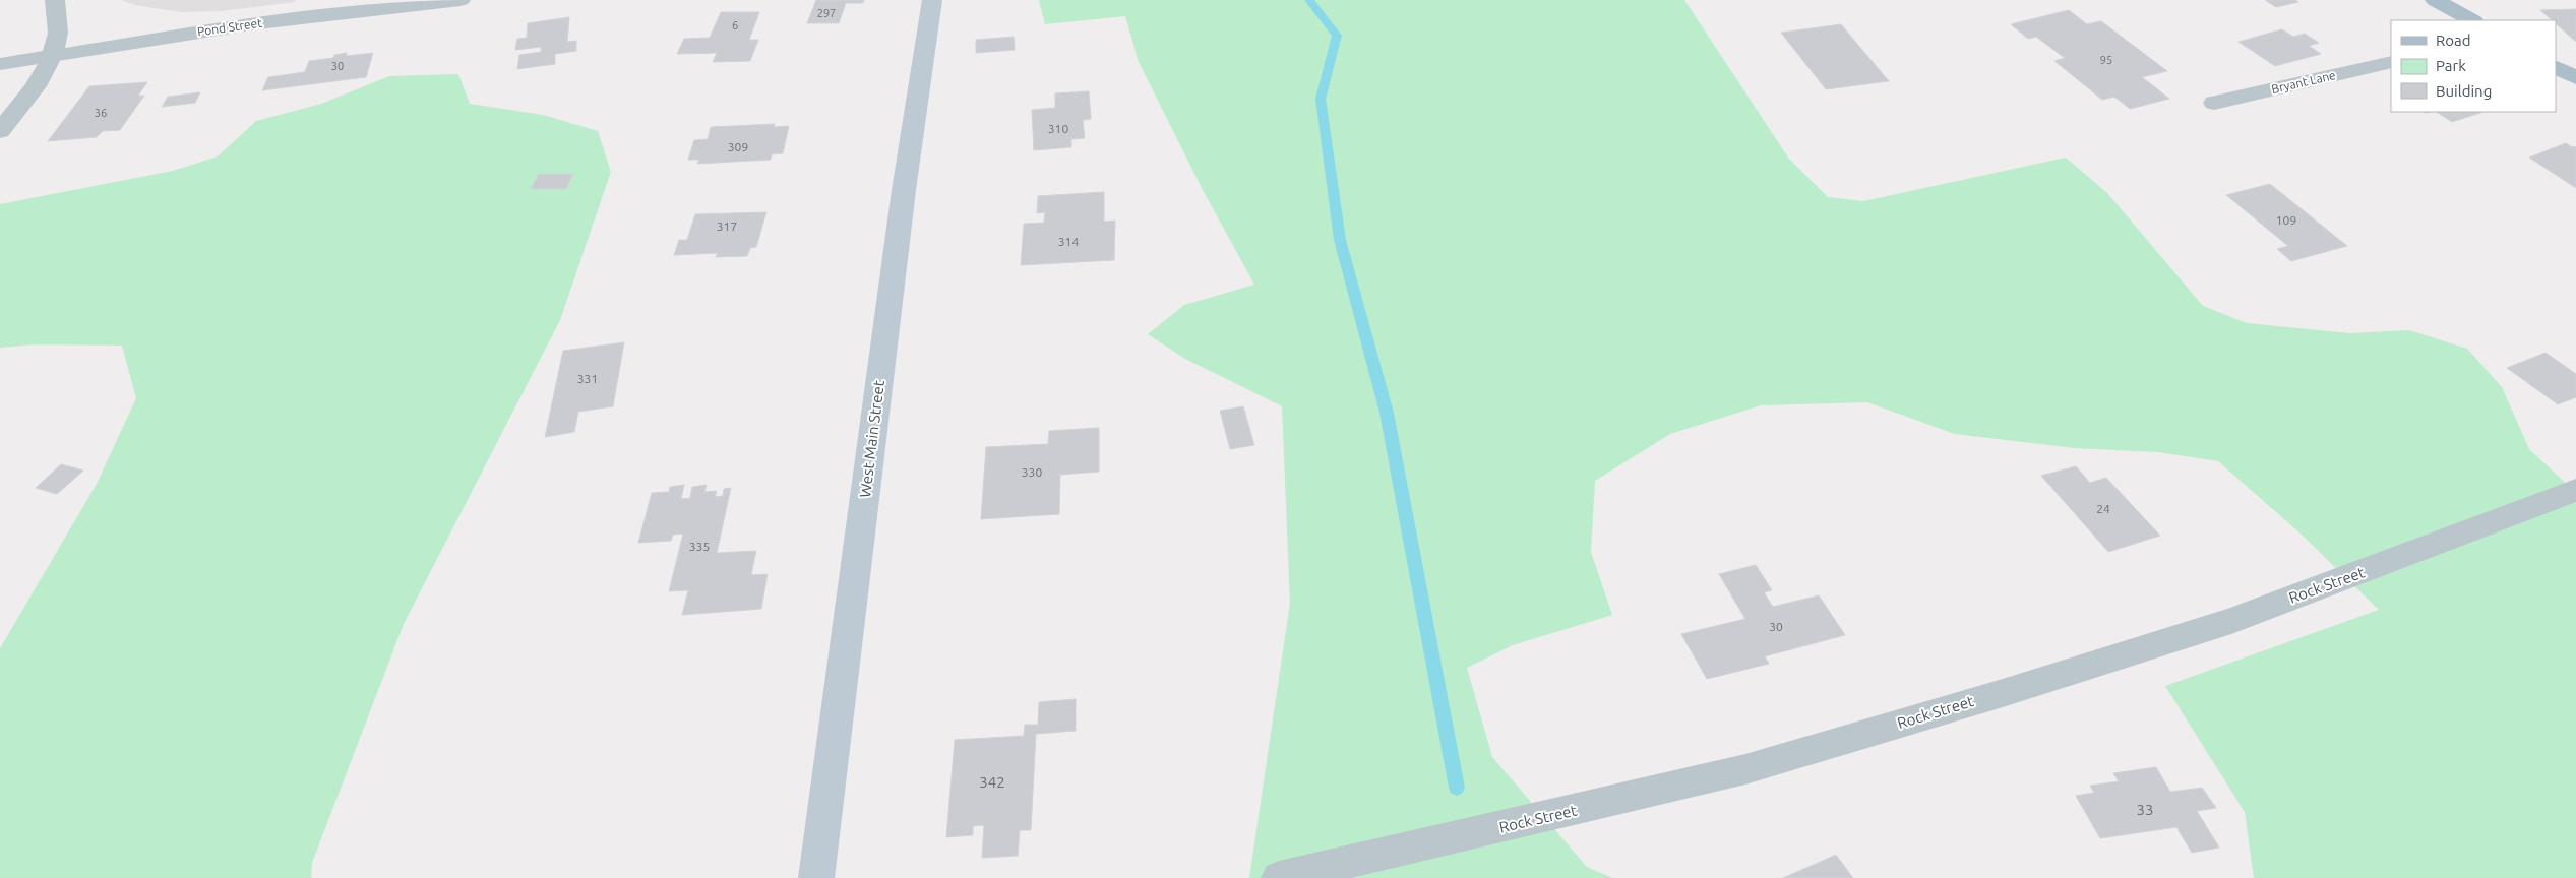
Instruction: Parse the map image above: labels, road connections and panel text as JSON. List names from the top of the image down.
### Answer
{
  "streets": {
    "main road": ["West Main Street"],
    "street": ["Pond Street", "Bryant Lane", "Rock Street"]
  },
  "house_numbers": [
    "297",
    "6",
    "95",
    "30",
    "36",
    "310",
    "309",
    "109",
    "317",
    "314",
    "331",
    "330",
    "24",
    "335",
    "30",
    "342",
    "33"
  ],
  "legend": ["Road", "Park", "Building"]
}
